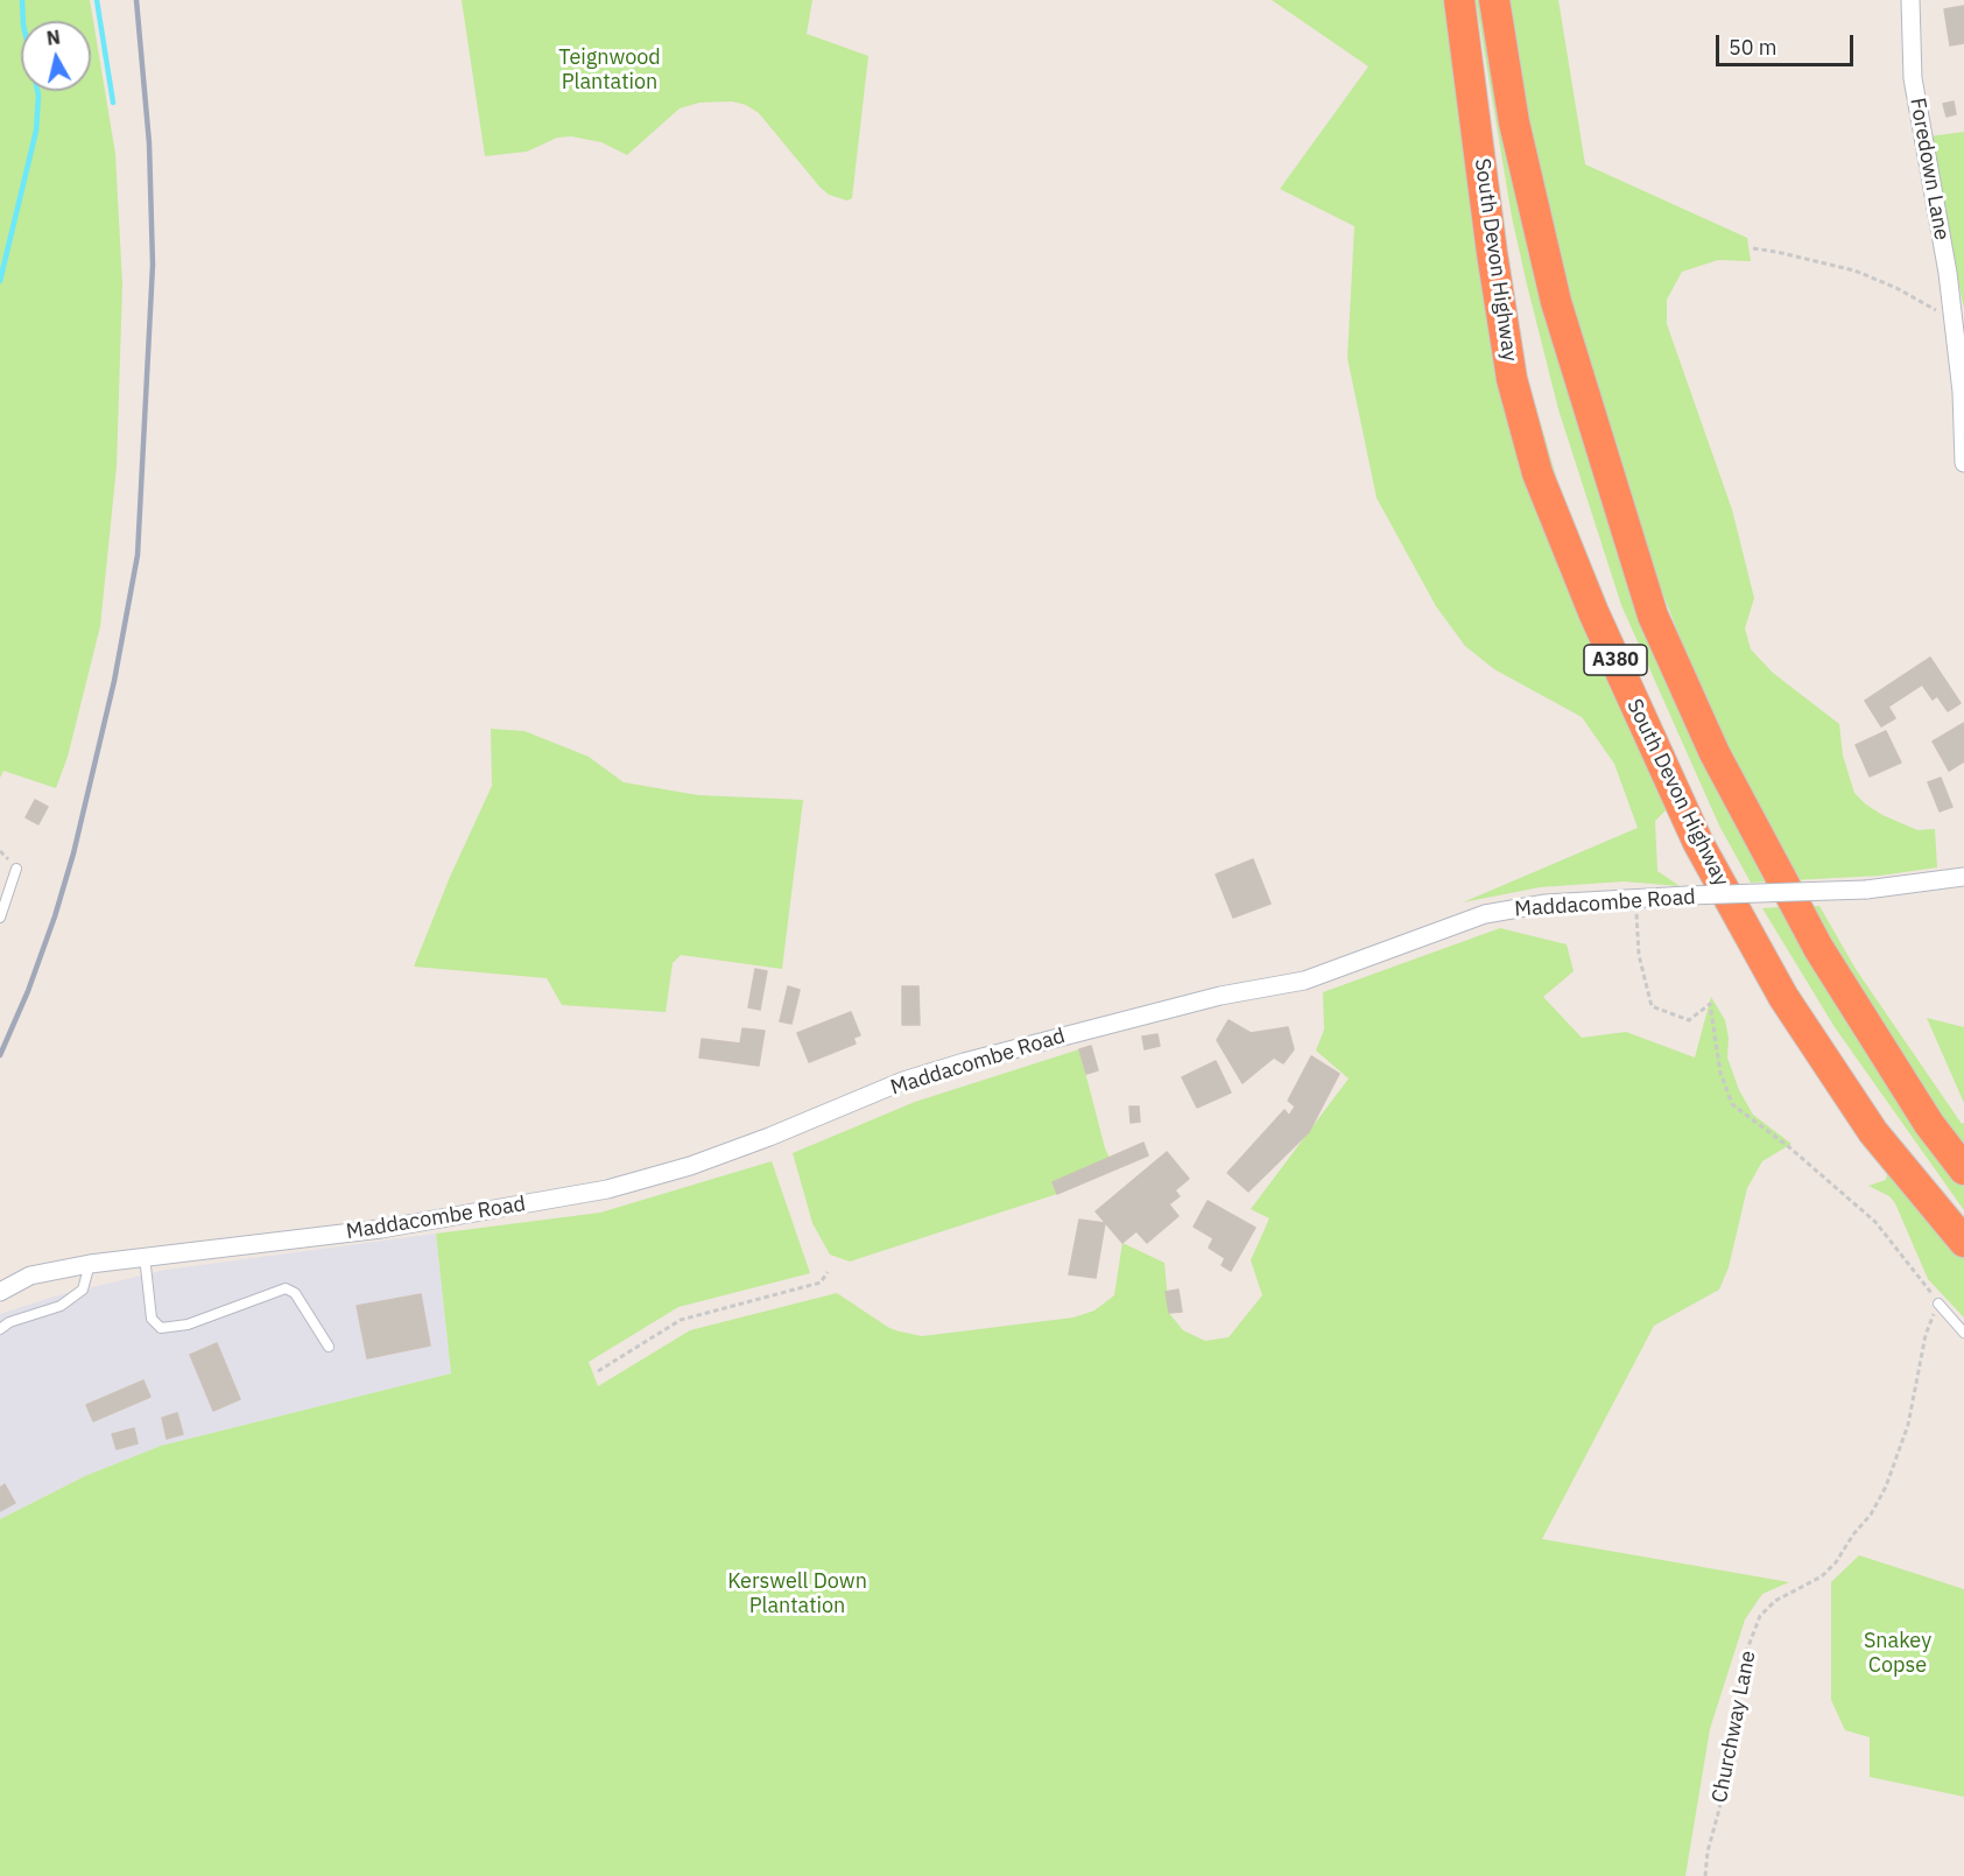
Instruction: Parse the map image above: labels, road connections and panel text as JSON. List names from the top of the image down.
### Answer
{
  "streets": {
    "highway": ["South Devon Highway", "A380"],
    "street": ["Foredown Lane", "Maddacombe Road"],
    "path": ["Churchway Lane"]
  },
  "parks": ["Teignwood Plantation", "Kerswell Down Plantation", "Snakey Copse"],
  "scale_bar": "50 m",
  "north": "top"
}
